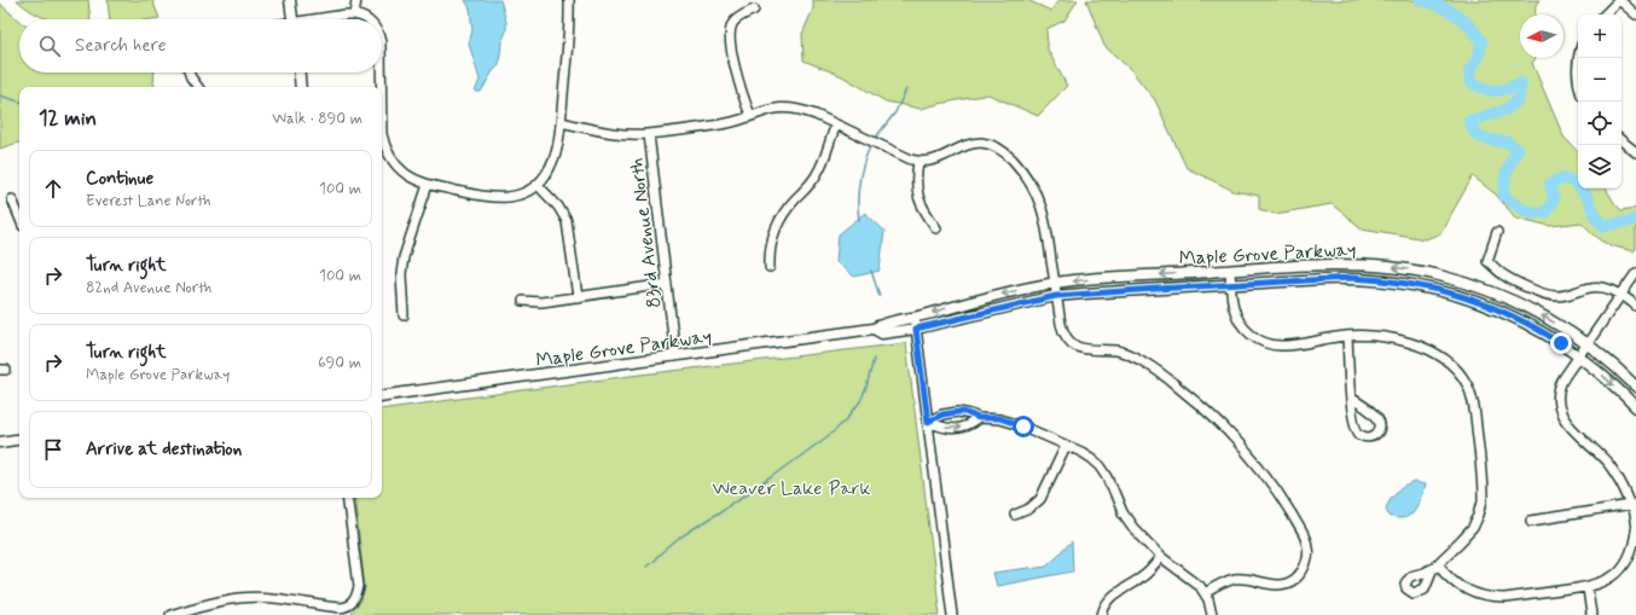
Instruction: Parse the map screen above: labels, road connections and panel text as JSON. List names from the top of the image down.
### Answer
{
  "streets": {
    "main road": ["Maple Grove Parkway"],
    "street": ["83rd Avenue North"]
  },
  "crossings": [
    ["83rd Avenue North", "Maple Grove Parkway"]
  ],
  "parks": ["Weaver Lake Park"],
  "north": "left",
  "page": {
    "map_buttons": ["+", "−"],
    "search": "Search here",
    "heading": ["12 min", "Walk · 890 m"],
    "list": [
      ["Continue", "Everest Lane North", "100 m"],
      ["Turn right", "82nd Avenue North", "100 m"],
      ["Turn right", "Maple Grove Parkway", "690 m"],
      "Arrive at destination"
    ]
  }
}
